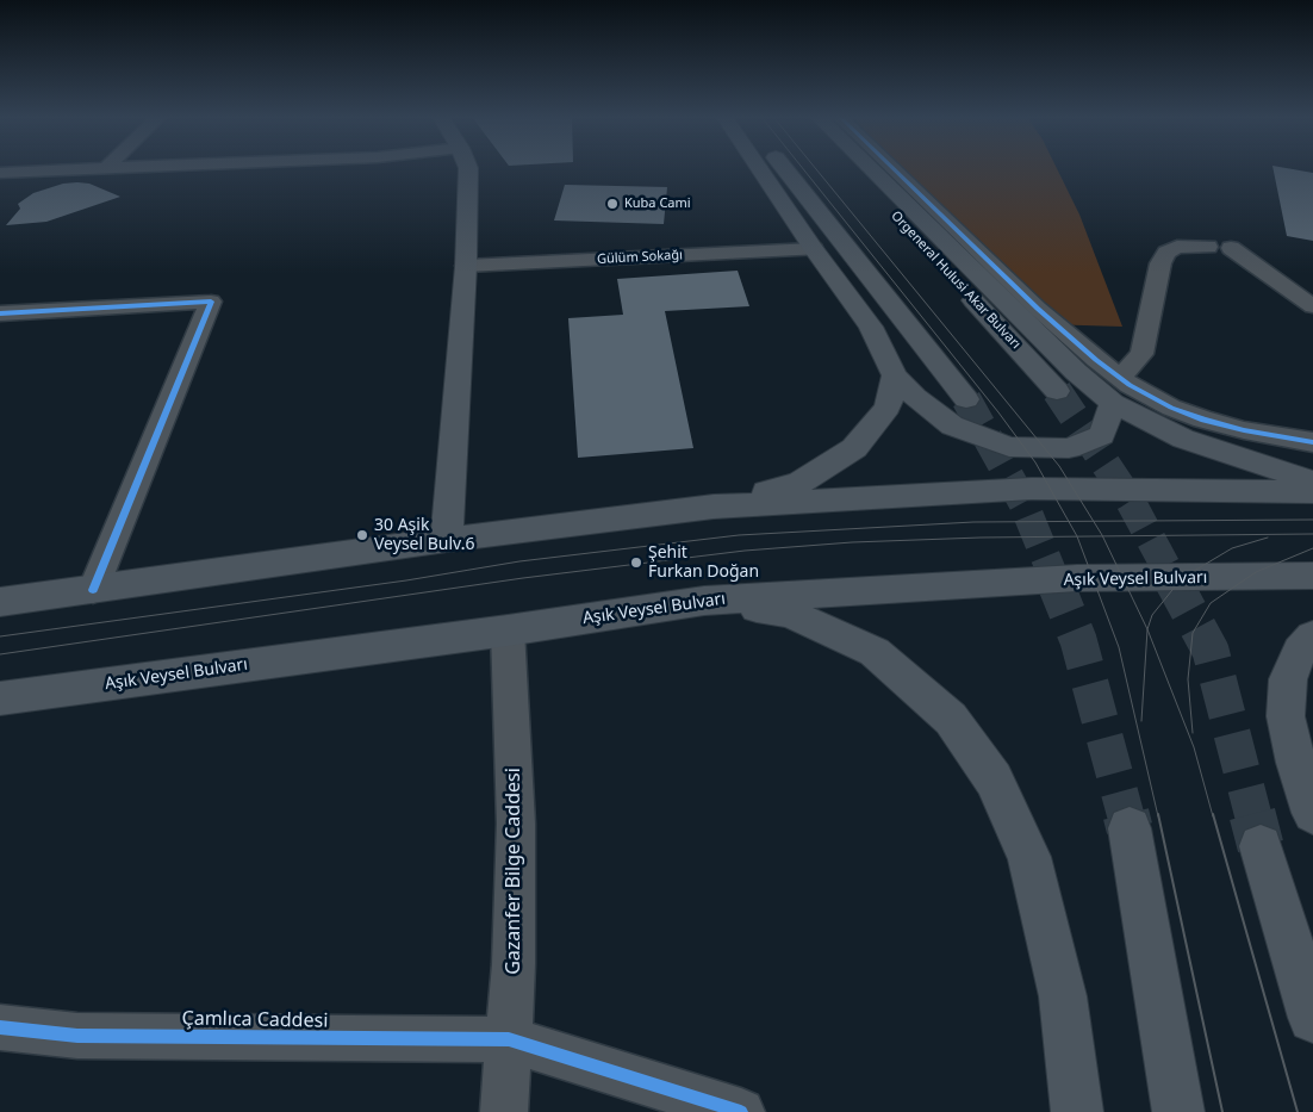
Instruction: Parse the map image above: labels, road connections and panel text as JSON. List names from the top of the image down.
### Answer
{
  "streets": {
    "main road": ["Orgeneral Hulusi Akar Bulvarı", "Aşık Veysel Bulvarı"],
    "street": ["Gülüm Sokağı", "Gazanfer Bilge Caddesi", "Çamlıca Caddesi"]
  },
  "crossings": [
    ["Aşık Veysel Bulvarı", "Gazanfer Bilge Caddesi"],
    ["Gazanfer Bilge Caddesi", "Çamlıca Caddesi"]
  ],
  "places": ["Kuba Cami", "30 Aşik Veysel Bulv.6", "Şehit Furkan Doğan"]
}
